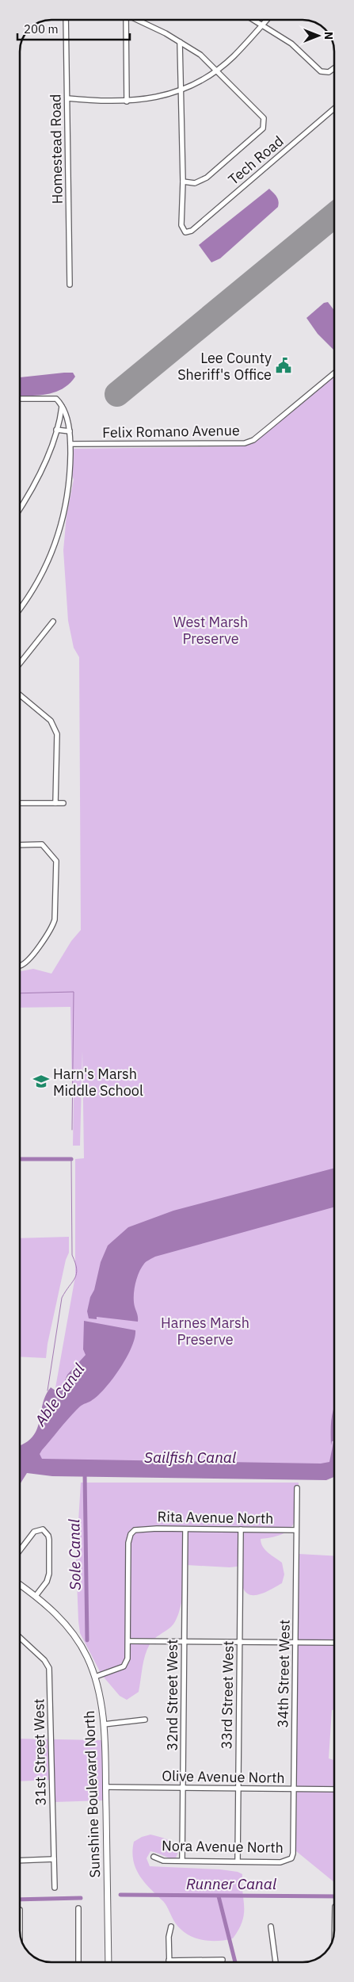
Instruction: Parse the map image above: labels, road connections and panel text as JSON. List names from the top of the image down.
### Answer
{
  "streets": {
    "street": [
      "Homestead Road",
      "Tech Road",
      "Felix Romano Avenue",
      "Rita Avenue North",
      "34th Street West",
      "32nd Street West",
      "33rd Street West",
      "31st Street West",
      "Olive Avenue North",
      "Sunshine Boulevard North",
      "Nora Avenue North"
    ]
  },
  "crossings": [
    ["Rita Avenue North", "34th Street West"],
    ["Rita Avenue North", "32nd Street West"],
    ["Rita Avenue North", "33rd Street West"],
    ["34th Street West", "Olive Avenue North"],
    ["34th Street West", "Nora Avenue North"],
    ["32nd Street West", "Olive Avenue North"],
    ["32nd Street West", "Nora Avenue North"],
    ["33rd Street West", "Olive Avenue North"],
    ["33rd Street West", "Nora Avenue North"],
    ["Olive Avenue North", "Sunshine Boulevard North"]
  ],
  "water": [
    "Able Canal",
    "Sailfish Canal",
    "Sole Canal",
    "Runner Canal"
  ],
  "parks": ["West Marsh Preserve", "Harnes Marsh Preserve"],
  "places": {
    "public building": ["Lee County Sheriff's Office"],
    "school or university": ["Harn's Marsh Middle School"]
  },
  "scale_bar": "200 m",
  "north": "right"
}
